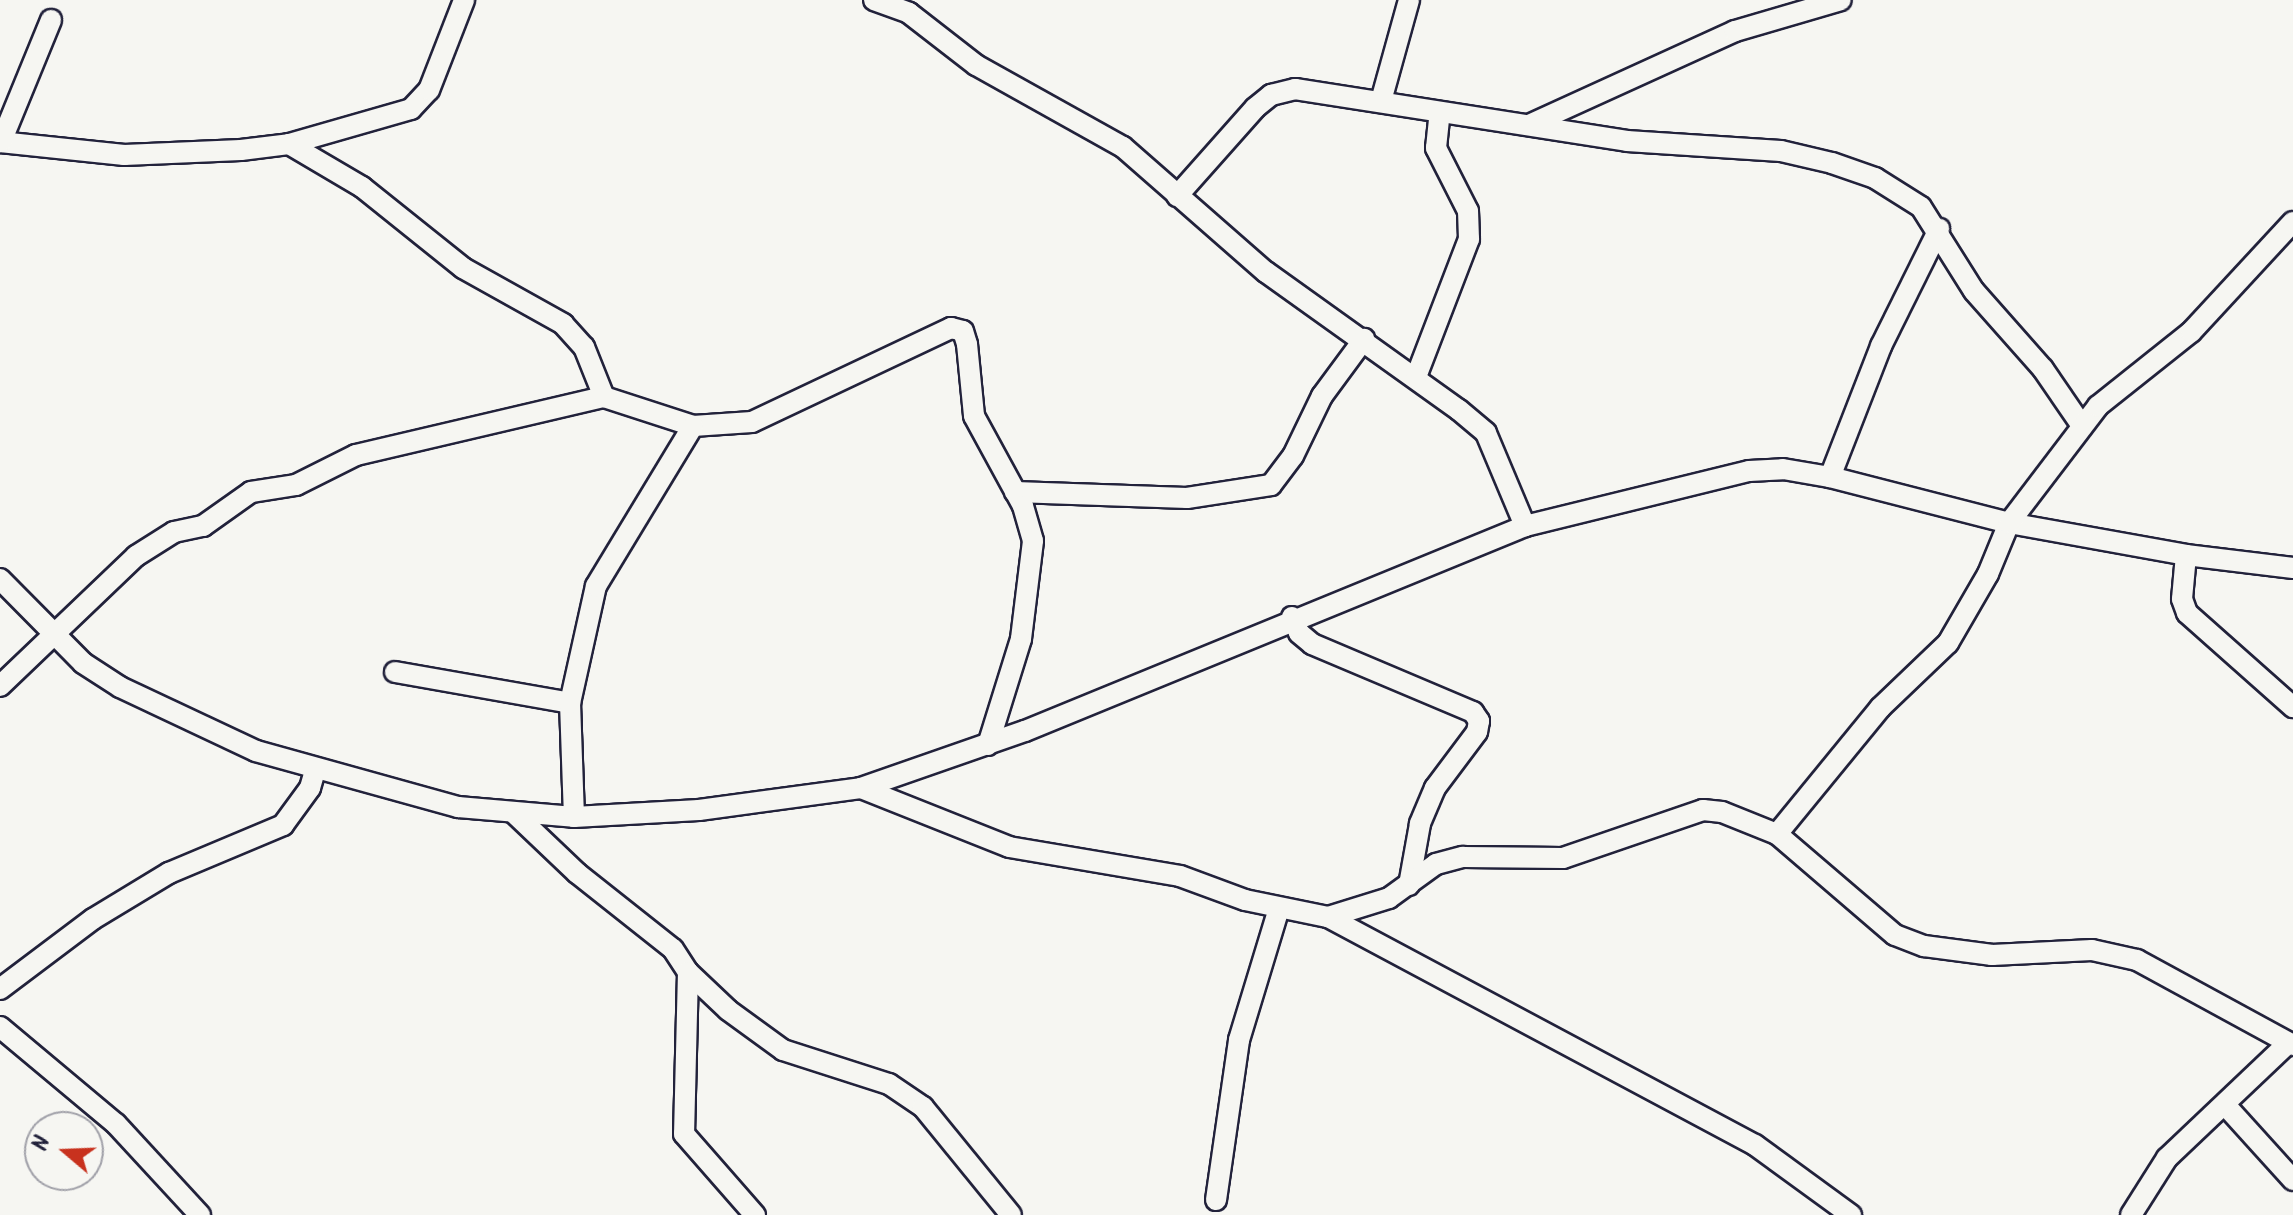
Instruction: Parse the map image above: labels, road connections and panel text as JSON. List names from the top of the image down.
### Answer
{
  "north": "left"
}
